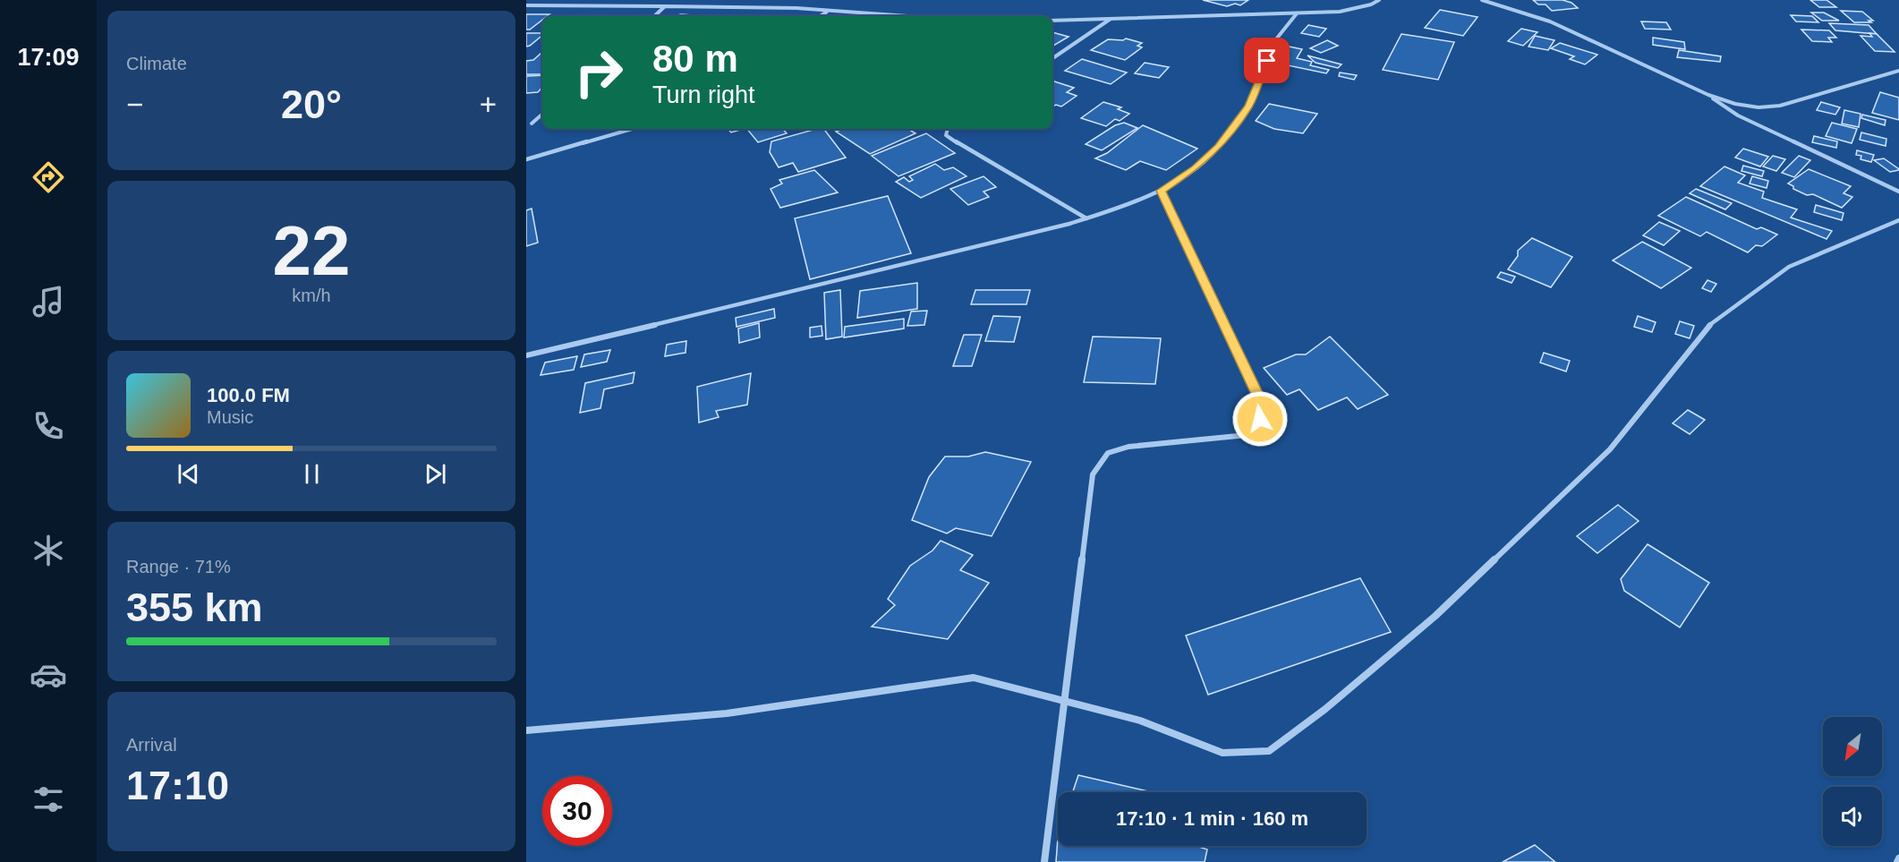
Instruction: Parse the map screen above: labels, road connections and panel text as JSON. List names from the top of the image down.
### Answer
{
  "north": "bottom left",
  "page": {
    "tabs": "17:09",
    "tile": [
      "Climate",
      ["22", "km/h"],
      ["Range · 71%", "355 km"],
      ["Arrival", "17:10"]
    ],
    "turn": ["80 m", "Turn right"],
    "heat": ["−", "20°", "+"],
    "song": ["100.0 FM", "Music"],
    "limit": "30",
    "trip": "17:10 · 1 min · 160 m"
  }
}
